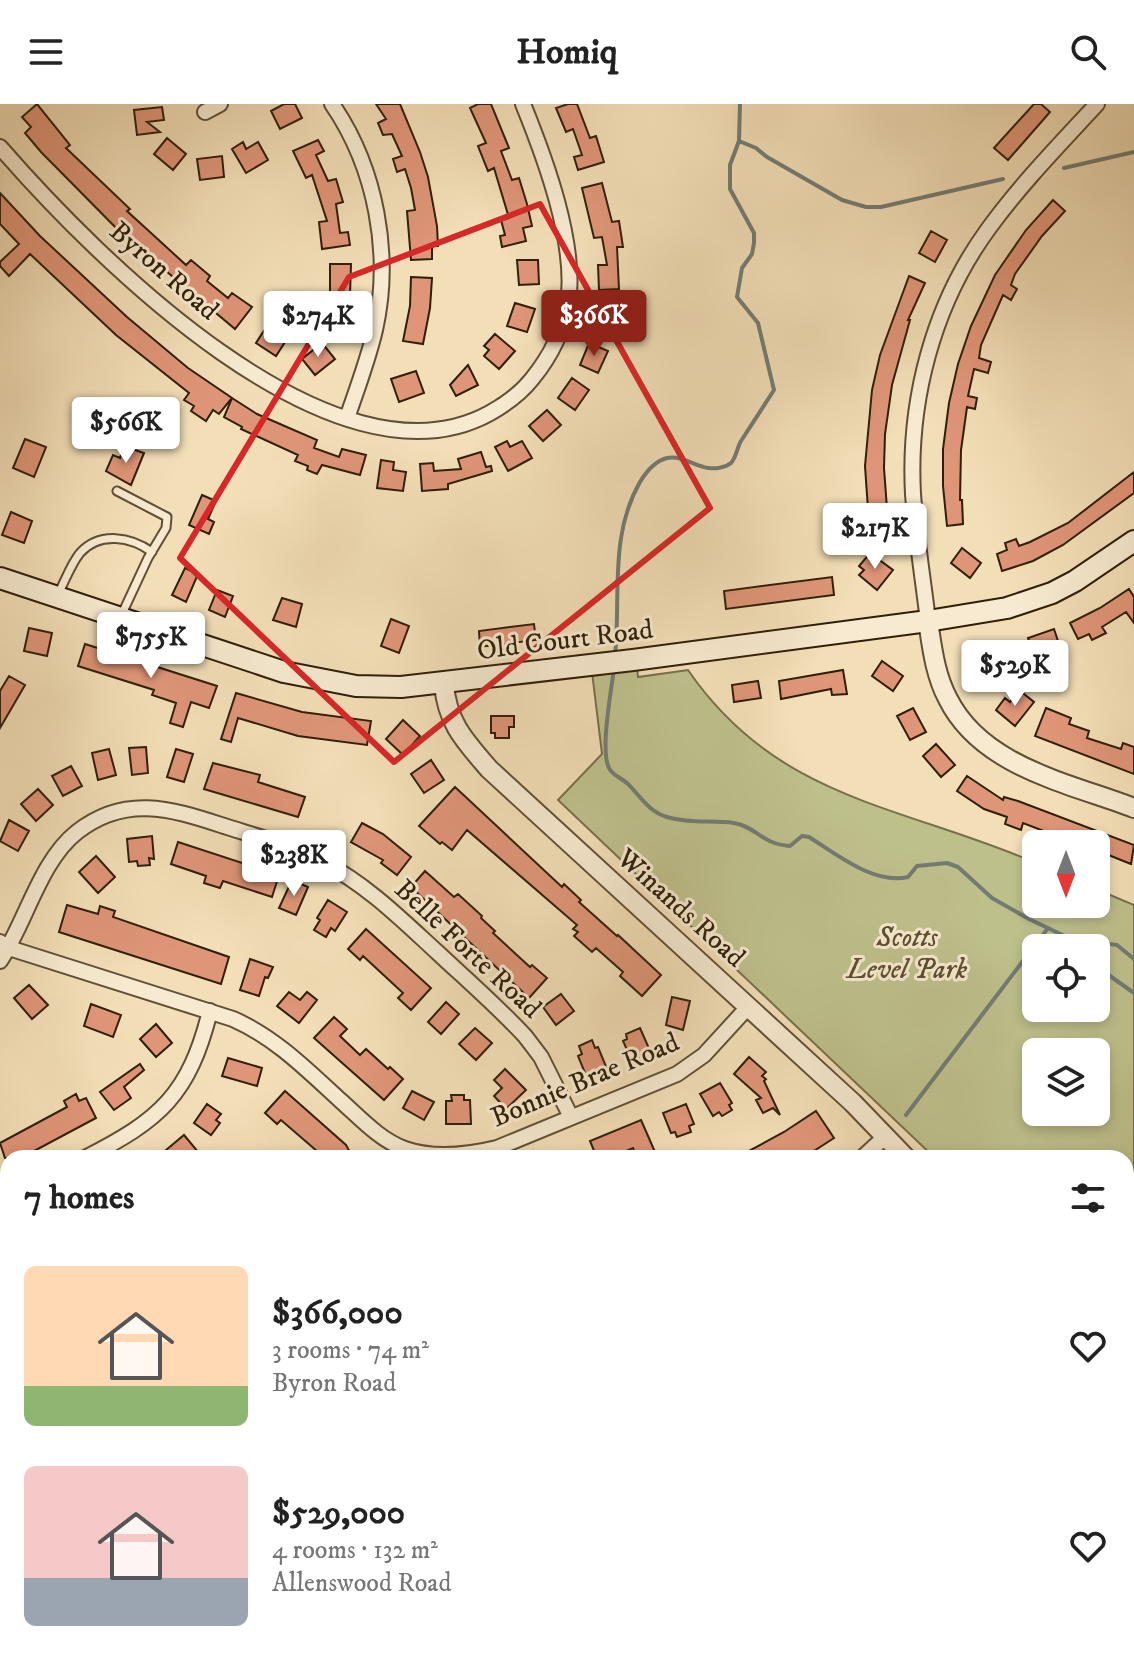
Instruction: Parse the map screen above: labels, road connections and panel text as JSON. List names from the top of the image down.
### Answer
{
  "streets": {
    "main road": ["Old Court Road"],
    "street": [
      "Byron Road",
      "Winands Road",
      "Belle Forte Road",
      "Bonnie Brae Road"
    ]
  },
  "crossings": [
    ["Old Court Road", "Winands Road"],
    ["Winands Road", "Bonnie Brae Road"],
    ["Belle Forte Road", "Bonnie Brae Road"]
  ],
  "parks": ["Scotts Level Park"],
  "north": "bottom",
  "page": {
    "header": "Homiq",
    "price": [
      "$366K",
      "$274K",
      "$566K",
      "$217K",
      "$755K",
      "$529K",
      "$238K"
    ],
    "heading": "7 homes",
    "list": [
      {
        "name": "$366,000",
        "note": "3 rooms · 74 m² · Byron Road"
      },
      {
        "name": "$529,000",
        "note": "4 rooms · 132 m² · Allenswood Road"
      }
    ]
  }
}
